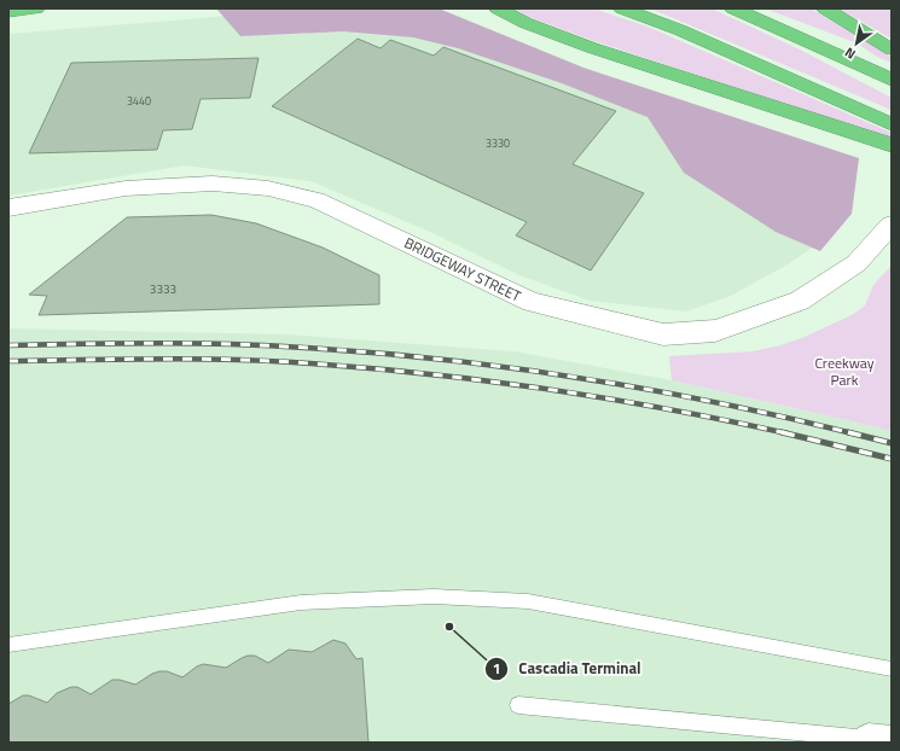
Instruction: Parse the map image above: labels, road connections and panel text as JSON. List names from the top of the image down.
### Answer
{
  "streets": {
    "street": ["BRIDGEWAY STREET"]
  },
  "parks": ["Creekway Park"],
  "places": ["Cascadia Terminal"],
  "house_numbers": ["3440", "3330", "3333"],
  "north": "bottom left"
}
